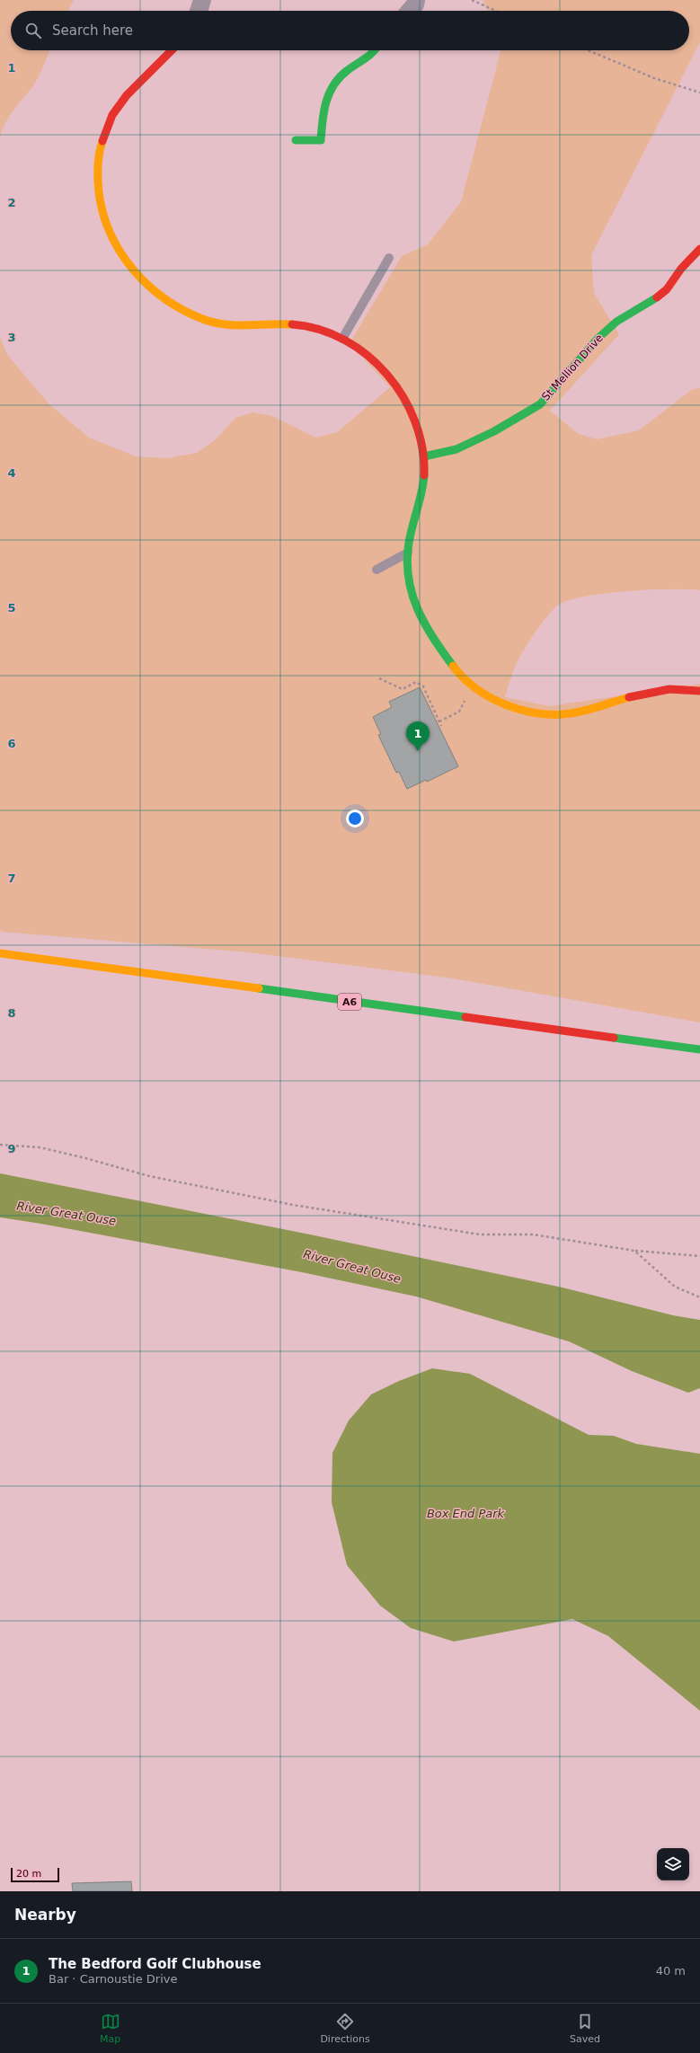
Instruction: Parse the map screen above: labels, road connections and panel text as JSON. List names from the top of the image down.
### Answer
{
  "streets": {
    "main road": ["St Mellion Drive", "A6"]
  },
  "water": ["River Great Ouse", "Box End Park"],
  "scale_bar": "20 m",
  "page": {
    "search": "Search here",
    "pins": "1",
    "scale": "20 m",
    "heading": "Nearby",
    "list": [
      {
        "mark": "1",
        "name": "The Bedford Golf Clubhouse",
        "note": "Bar · Carnoustie Drive",
        "value": "40 m"
      }
    ],
    "nav": ["Map", "Directions", "Saved"]
  },
  "grid": {
    "rows": [
      "1",
      "2",
      "3",
      "4",
      "5",
      "6",
      "7",
      "8",
      "9"
    ]
  }
}
